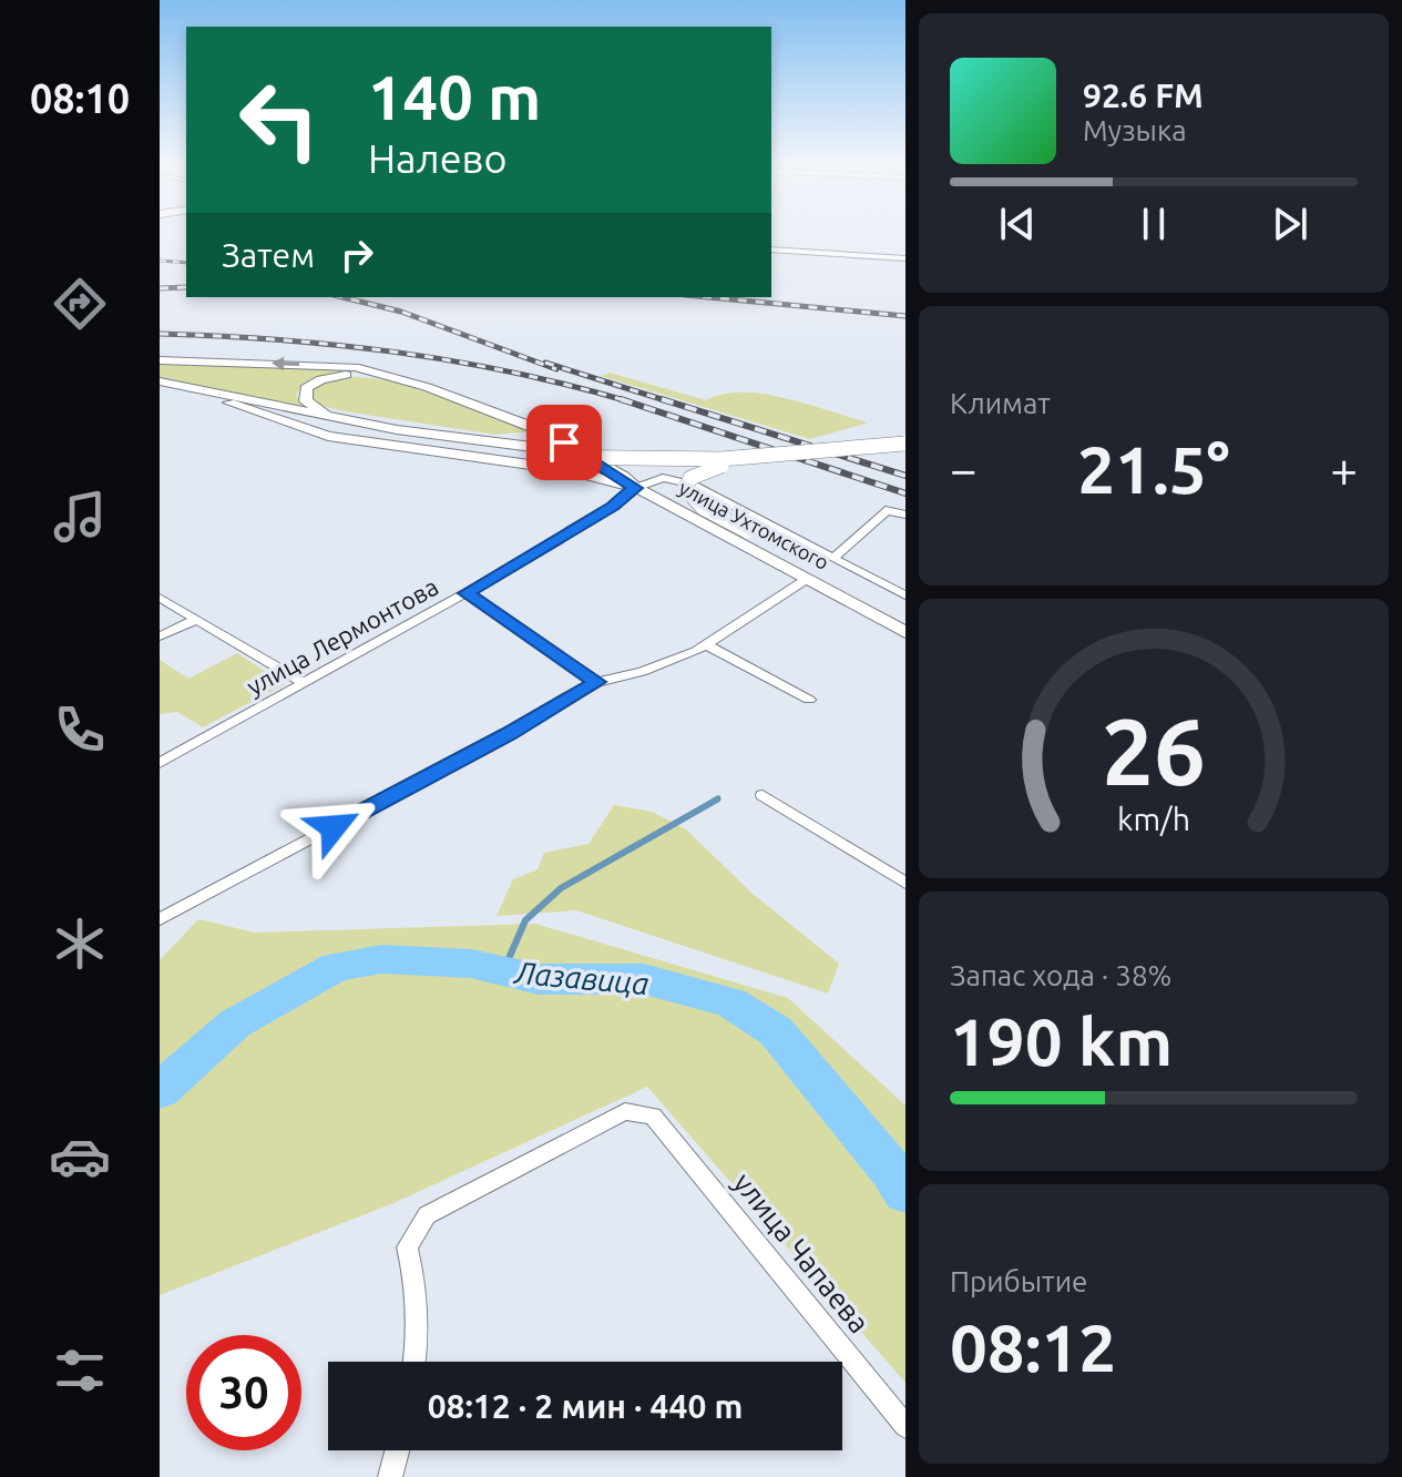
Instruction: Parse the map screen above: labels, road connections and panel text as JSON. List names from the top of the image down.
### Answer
{
  "streets": {
    "main road": ["улица Ухтомского"],
    "street": ["улица Лермонтова", "улица Чапаева"]
  },
  "crossings": [
    ["улица Ухтомского", "улица Лермонтова"]
  ],
  "water": ["Лазавица"],
  "page": {
    "tabs": "08:10",
    "turn": ["140 m", "Налево"],
    "song": ["92.6 FM", "Музыка"],
    "then": "Затем",
    "tile": [
      "Климат",
      ["Запас хода · 38%", "190 km"],
      ["Прибытие", "08:12"]
    ],
    "heat": ["−", "21.5°", "+"],
    "limit": "30",
    "trip": "08:12 · 2 мин · 440 m",
    "gauge": ["26", "km/h"]
  }
}
